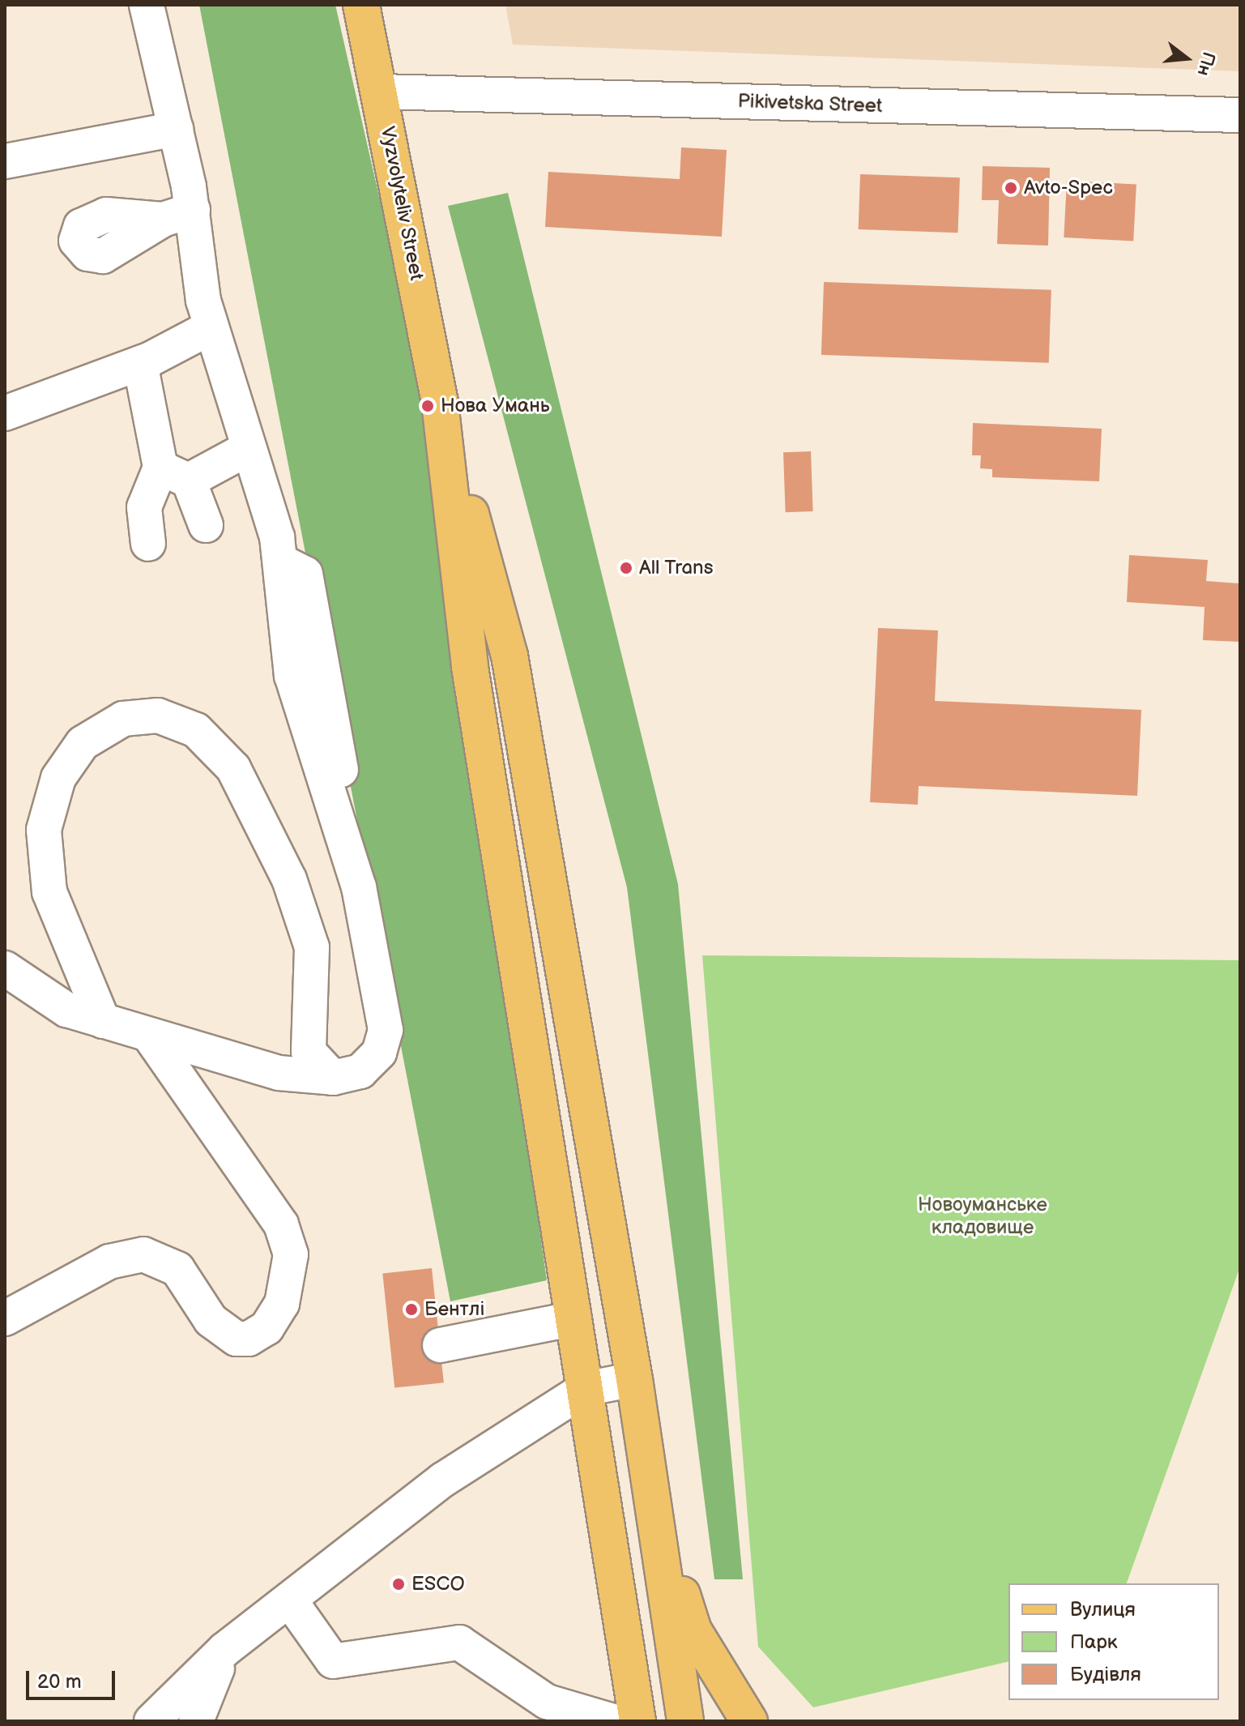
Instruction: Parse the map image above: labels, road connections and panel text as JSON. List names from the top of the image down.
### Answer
{
  "streets": {
    "main road": ["Vyzvolyteliv Street"],
    "street": ["Pikivetska Street"]
  },
  "crossings": [
    ["Pikivetska Street", "Vyzvolyteliv Street"]
  ],
  "parks": ["Новоуманське кладовище"],
  "places": [
    "Avto-Spec",
    "Нова Умань",
    "All Trans",
    "Бентлі",
    "ESCO"
  ],
  "legend": ["Вулиця", "Парк", "Будівля"],
  "scale_bar": "20 m",
  "north": "right"
}
